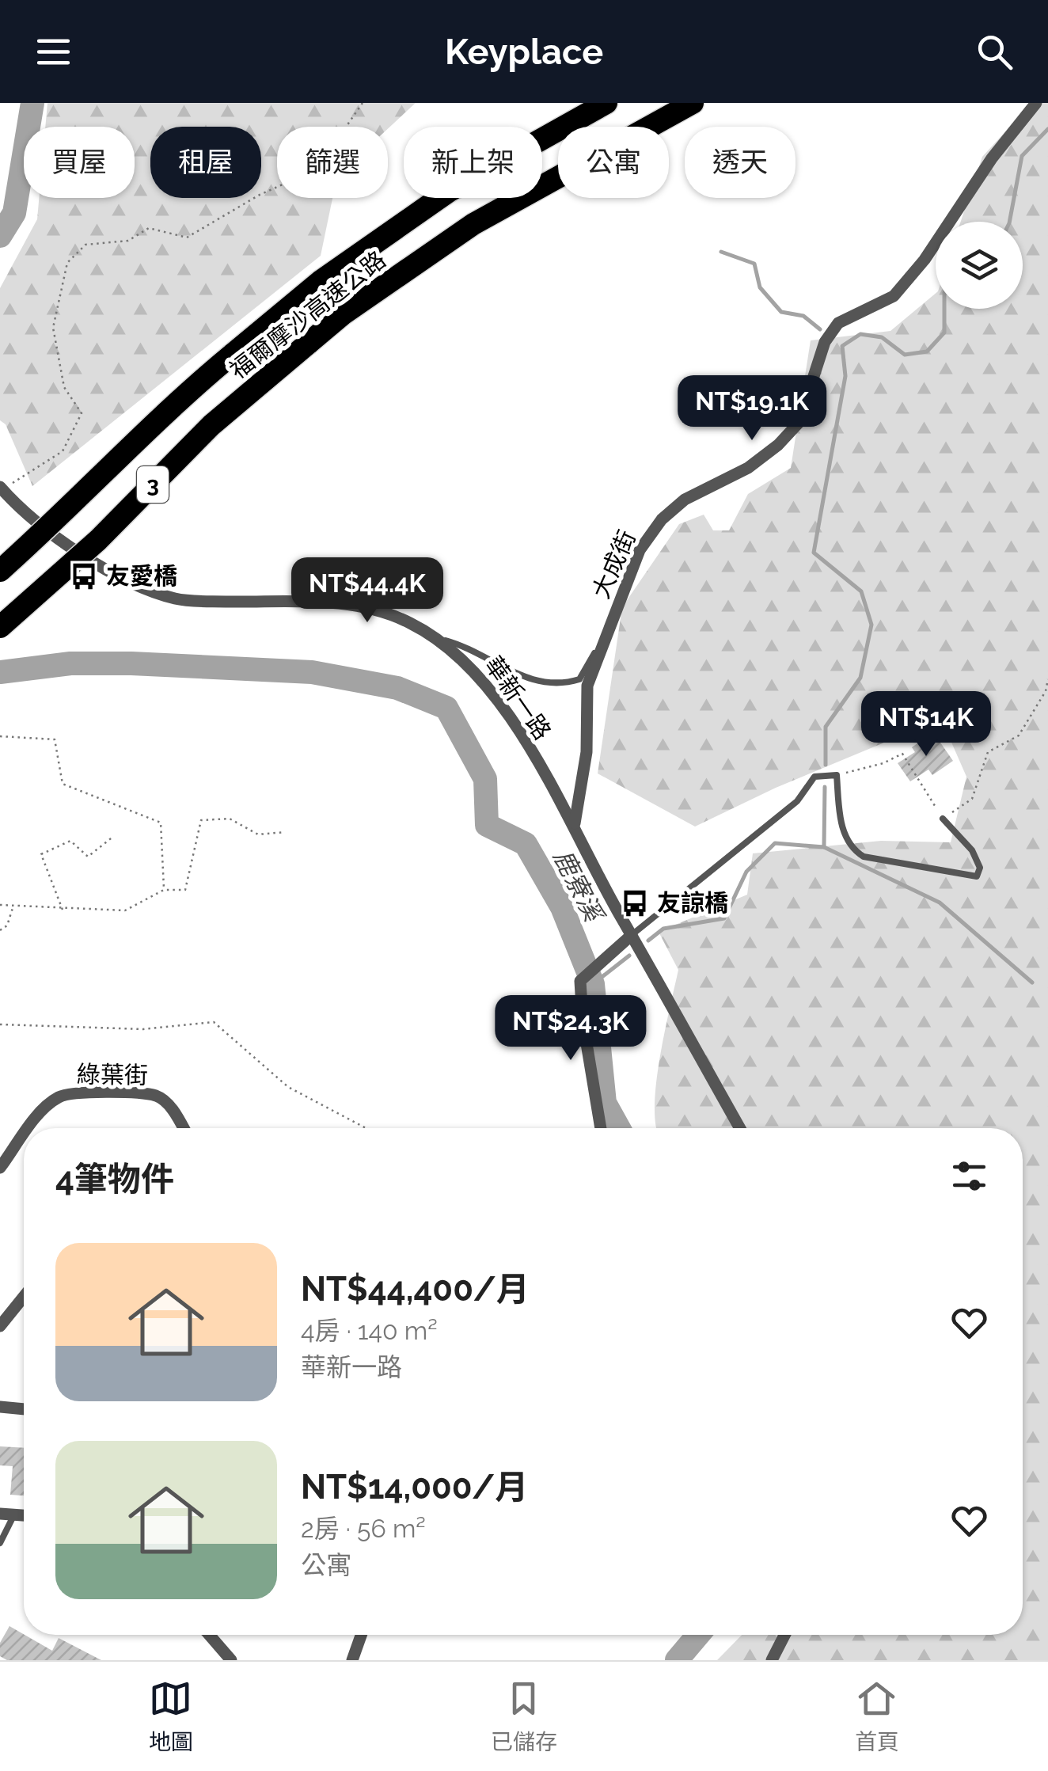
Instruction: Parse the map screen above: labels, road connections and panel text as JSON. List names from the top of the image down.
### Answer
{
  "streets": {
    "highway": ["福爾摩沙高速公路", "3"],
    "street": ["大成街", "華新一路", "綠葉街"]
  },
  "crossings": [
    ["大成街", "華新一路"]
  ],
  "water": ["鹿寮溪"],
  "places": {
    "bus stop": ["友愛橋", "友諒橋"]
  },
  "page": {
    "header": "Keyplace",
    "chip": [
      "買屋",
      "租屋",
      "篩選",
      "新上架",
      "公寓",
      "透天"
    ],
    "price": [
      "NT$19.1K",
      "NT$44.4K",
      "NT$14K",
      "NT$24.3K"
    ],
    "heading": "4筆物件",
    "list": [
      {
        "name": "NT$44,400/月",
        "note": "4房 · 140 m² · 華新一路"
      },
      {
        "name": "NT$14,000/月",
        "note": "2房 · 56 m² · 公寓"
      }
    ],
    "tabs": ["地圖", "已儲存", "首頁"]
  }
}
